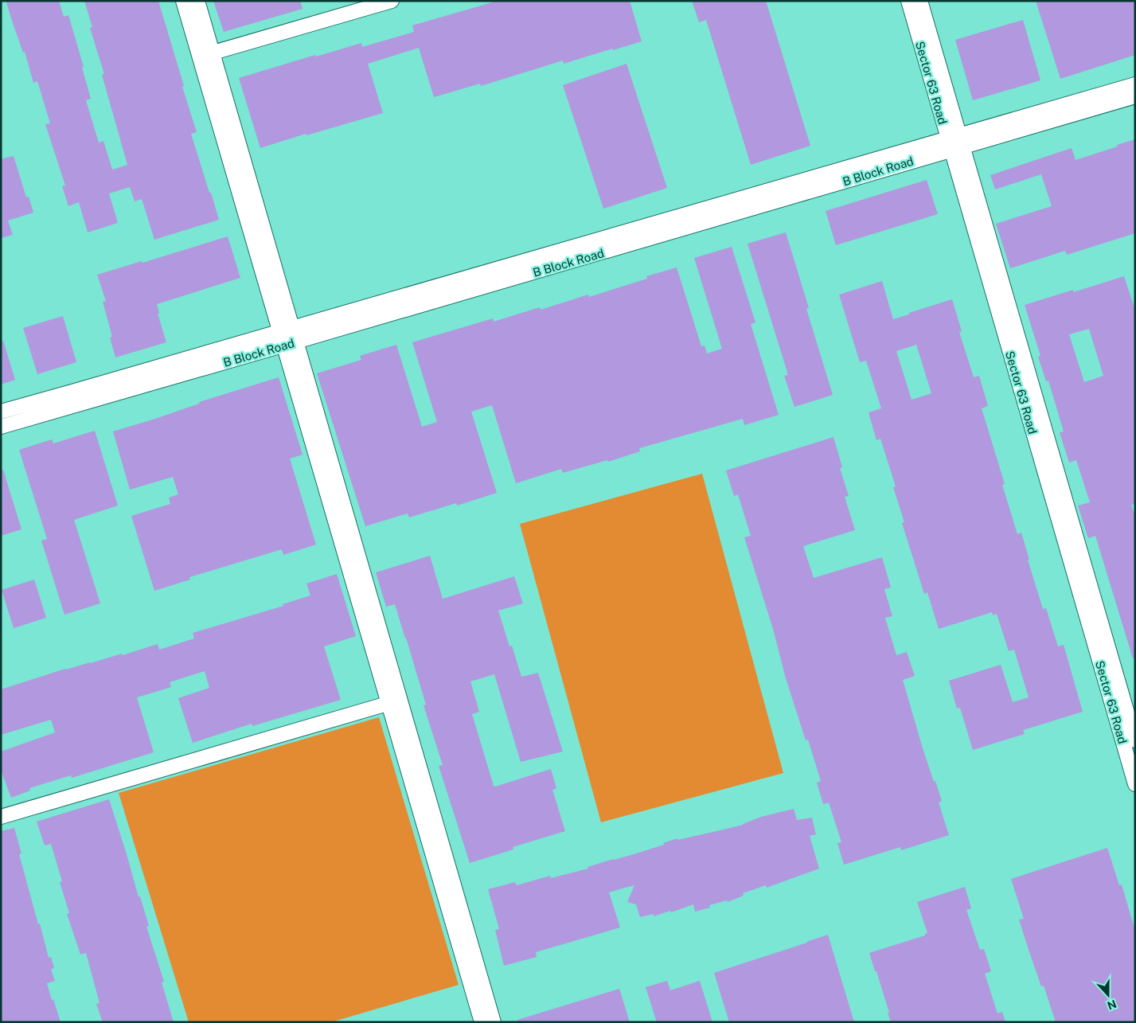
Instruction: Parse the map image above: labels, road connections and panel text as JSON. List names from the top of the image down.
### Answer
{
  "streets": {
    "street": ["Sector 63 Road", "B Block Road"]
  },
  "crossings": [
    ["Sector 63 Road", "B Block Road"]
  ],
  "north": "bottom"
}
